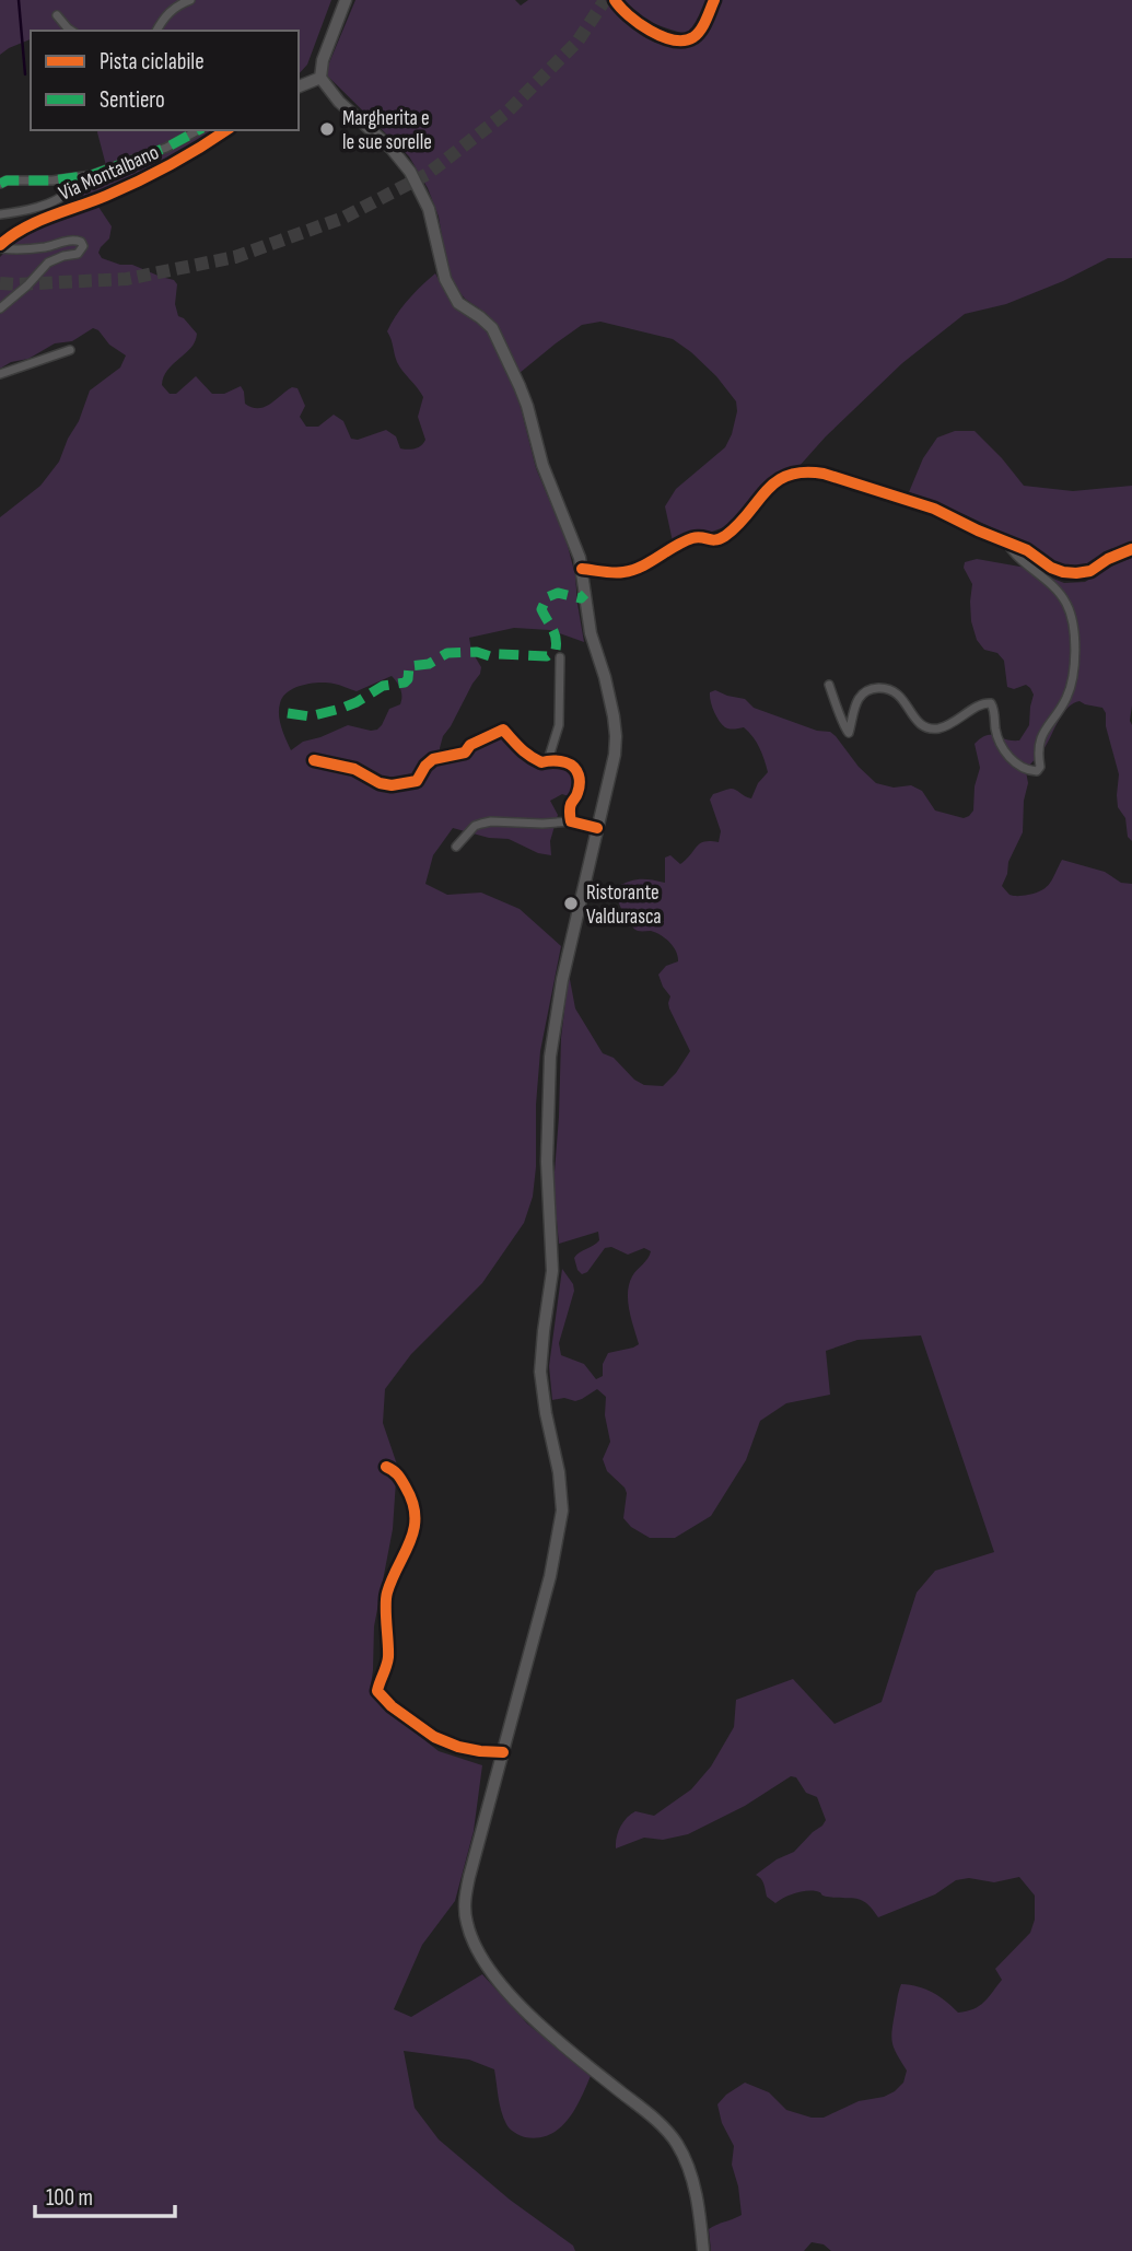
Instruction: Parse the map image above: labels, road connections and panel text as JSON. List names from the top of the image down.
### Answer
{
  "streets": {
    "main road": ["Via Montalbano"]
  },
  "places": ["Margherita e le sue sorelle", "Ristorante Valdurasca"],
  "legend": ["Pista ciclabile", "Sentiero"],
  "scale_bar": "100 m"
}
